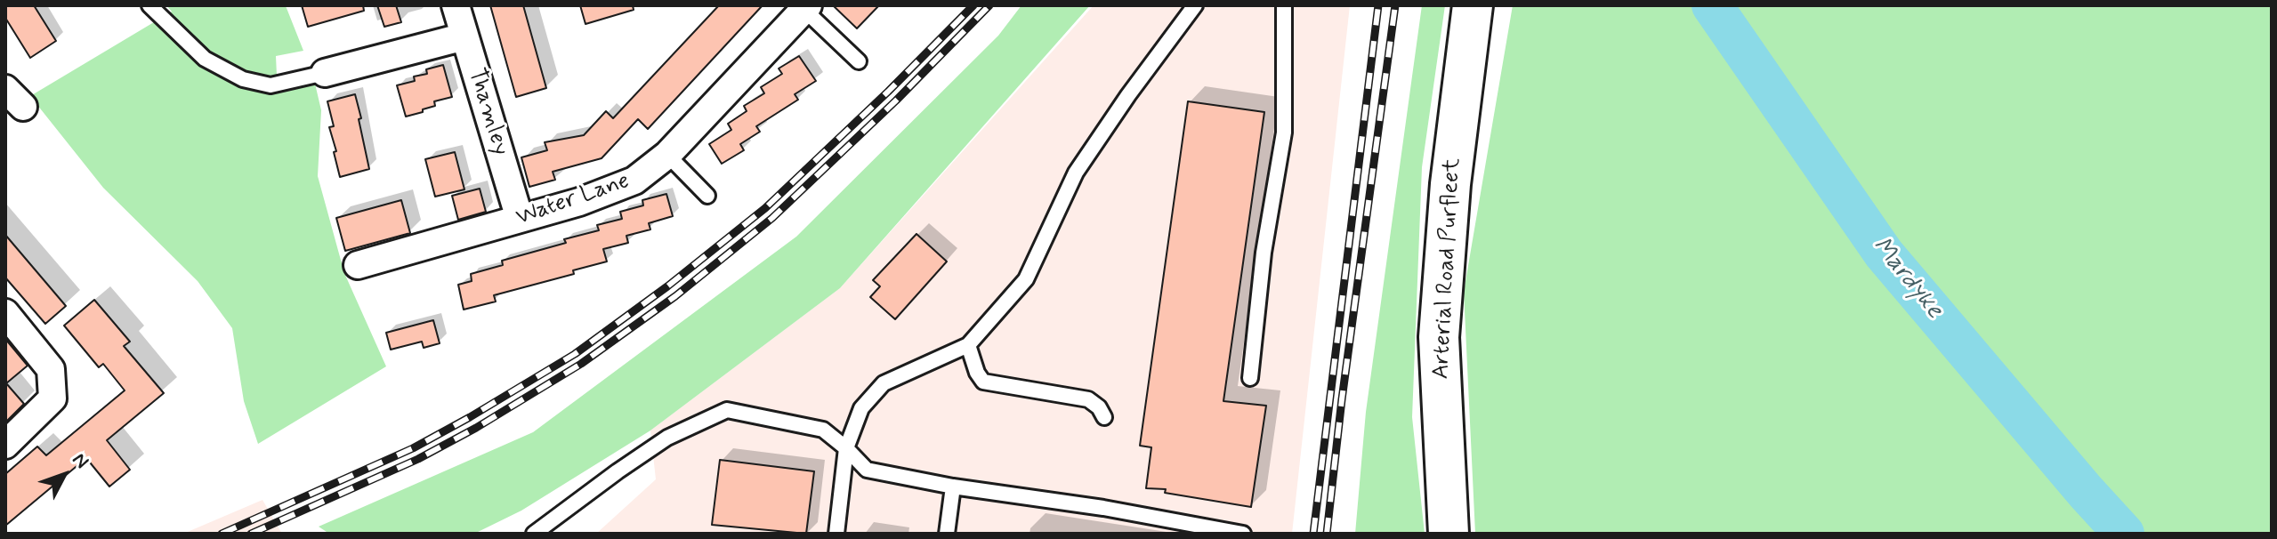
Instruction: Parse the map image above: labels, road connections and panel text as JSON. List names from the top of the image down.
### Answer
{
  "streets": {
    "main road": ["Arterial Road Purfleet"],
    "street": ["Thamley", "Water Lane"]
  },
  "crossings": [
    ["Thamley", "Water Lane"]
  ],
  "water": ["Mardyke"],
  "north": "top right"
}
